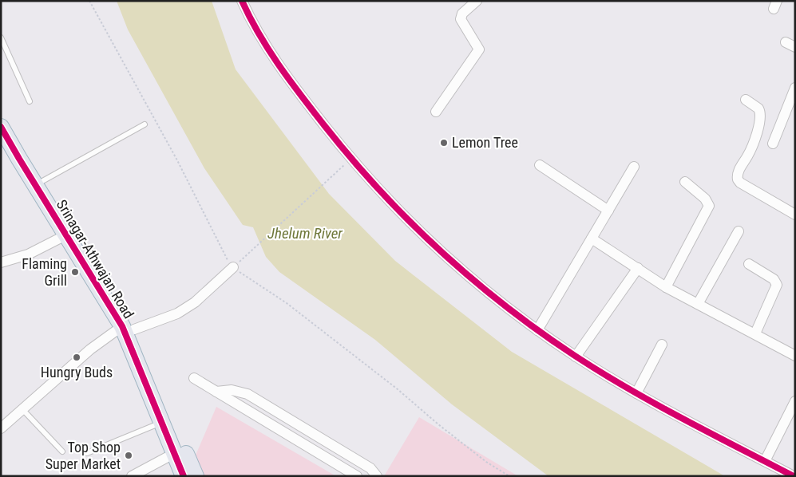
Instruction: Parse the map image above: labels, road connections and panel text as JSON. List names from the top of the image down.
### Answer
{
  "streets": {
    "highway": ["Srinagar-Athwajan Road"]
  },
  "water": ["Jhelum River"],
  "places": [
    "Lemon Tree",
    "Flaming Grill",
    "Hungry Buds",
    "Top Shop Super Market"
  ]
}
